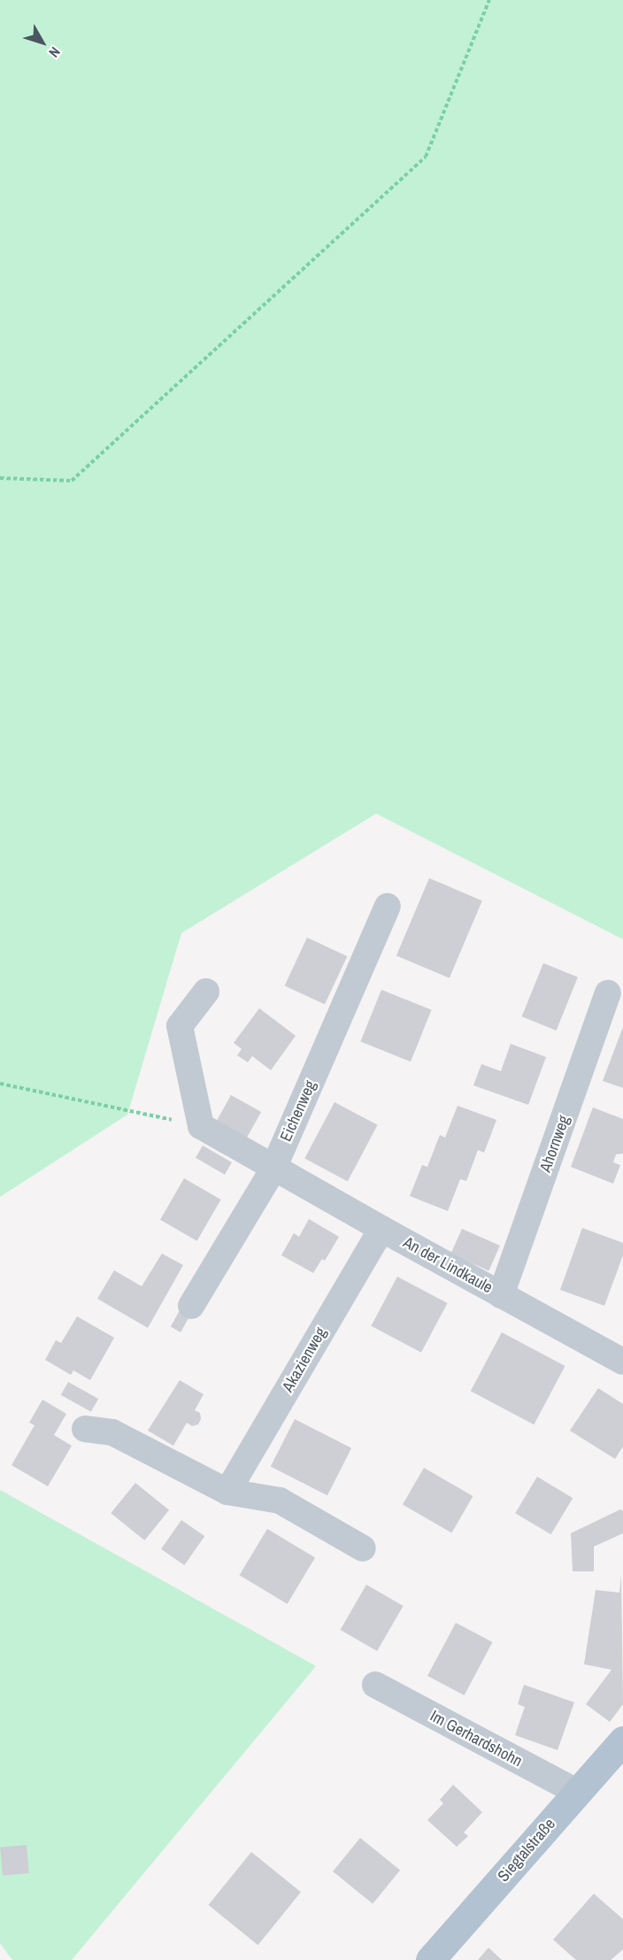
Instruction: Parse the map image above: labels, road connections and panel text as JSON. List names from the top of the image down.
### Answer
{
  "streets": {
    "main road": ["Siegtalstraße"],
    "street": [
      "Eichenweg",
      "Ahornweg",
      "An der Lindkaule",
      "Akazienweg",
      "Im Gerhardshohn"
    ]
  },
  "crossings": [
    ["Eichenweg", "An der Lindkaule"],
    ["Ahornweg", "An der Lindkaule"],
    ["An der Lindkaule", "Akazienweg"],
    ["Im Gerhardshohn", "Siegtalstraße"]
  ],
  "north": "bottom right"
}
